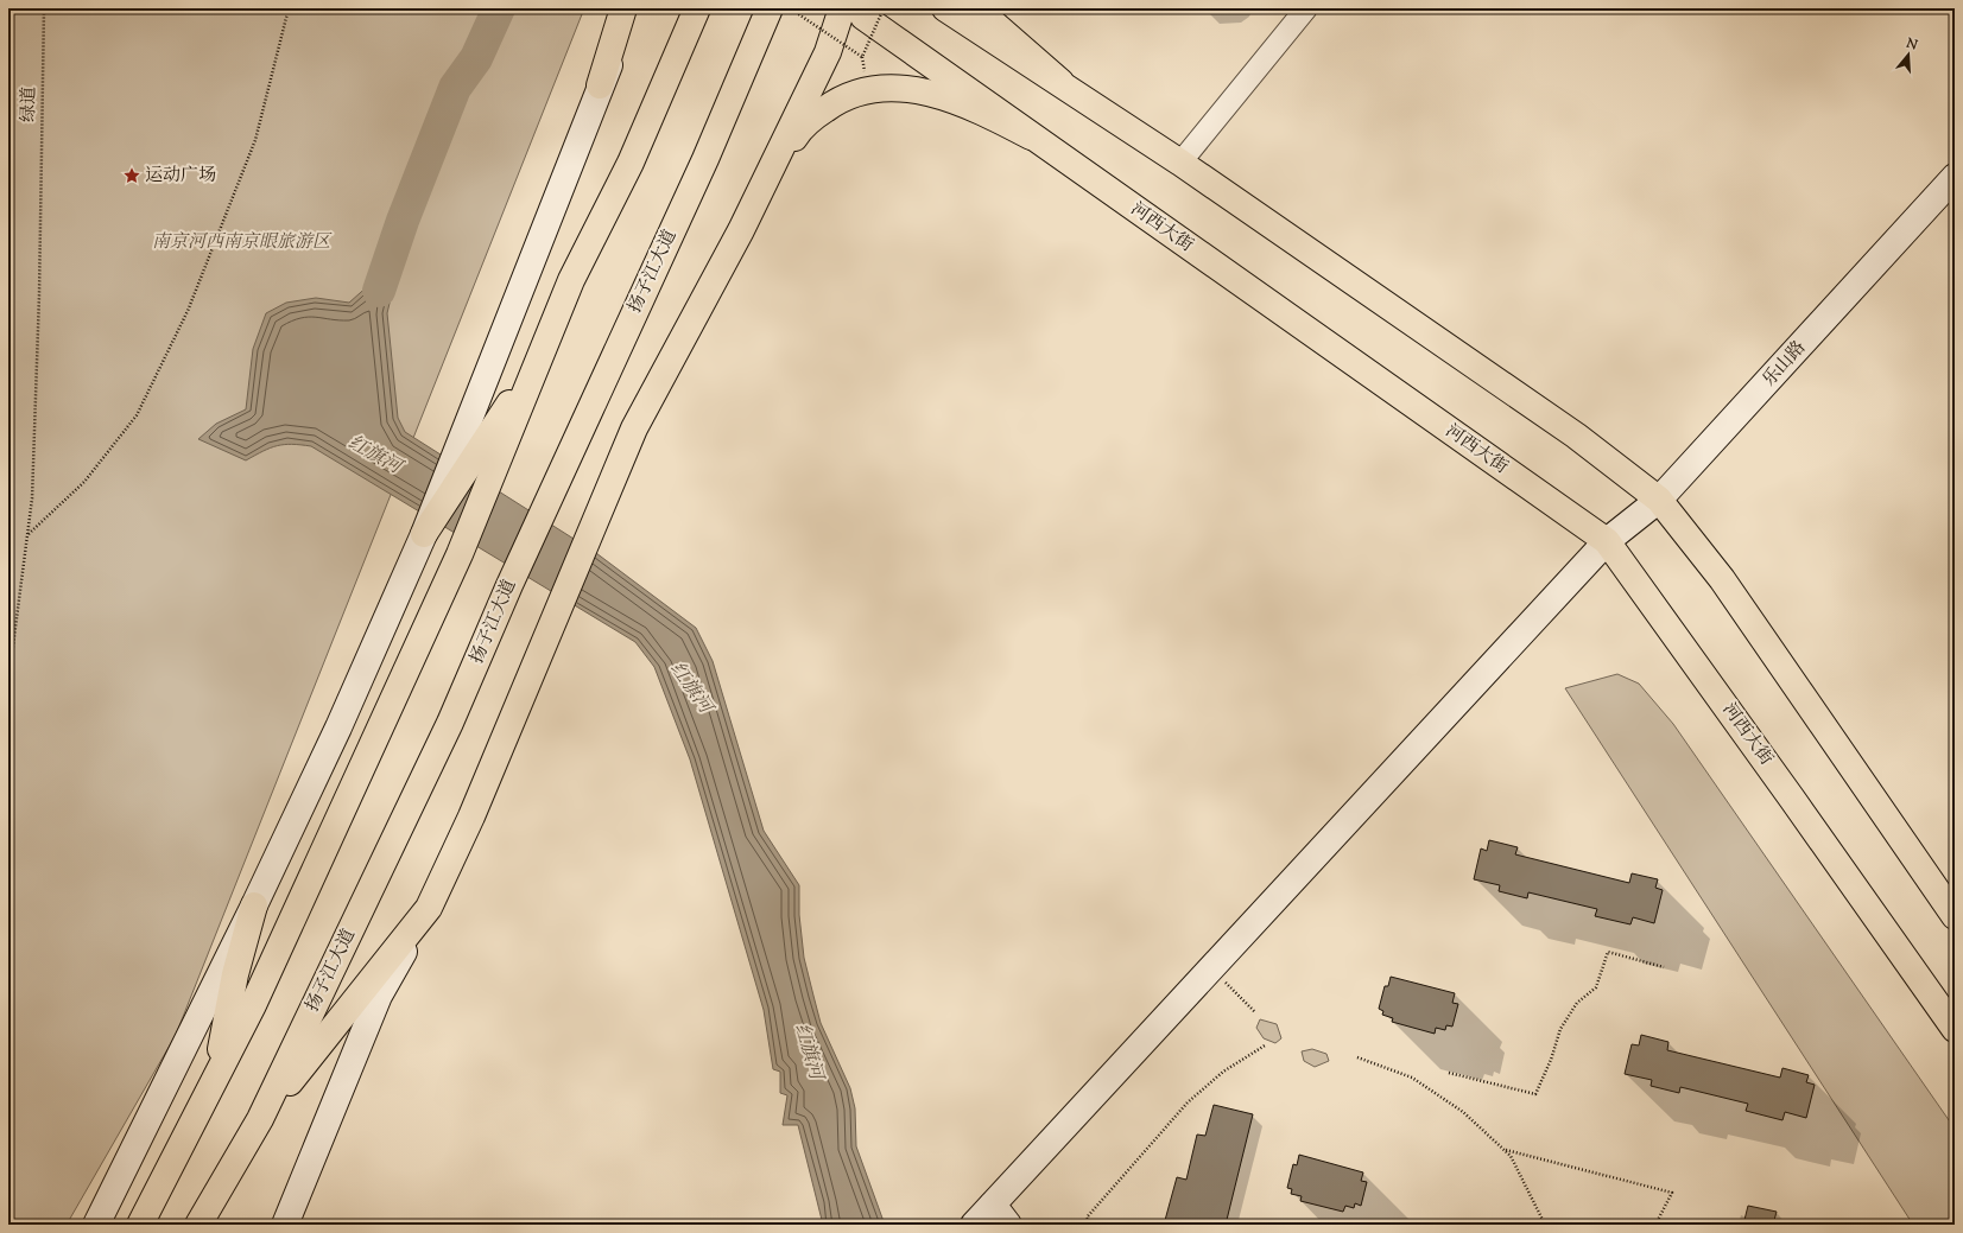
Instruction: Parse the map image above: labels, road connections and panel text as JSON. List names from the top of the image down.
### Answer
{
  "streets": {
    "main road": ["河西大街", "扬子江大道"],
    "street": ["乐山路"],
    "path": ["绿道"]
  },
  "crossings": [
    ["河西大街", "乐山路"]
  ],
  "water": ["红旗河"],
  "parks": ["南京河西南京眼旅游区"],
  "places": {
    "place": ["运动广场"]
  },
  "north": "top"
}
